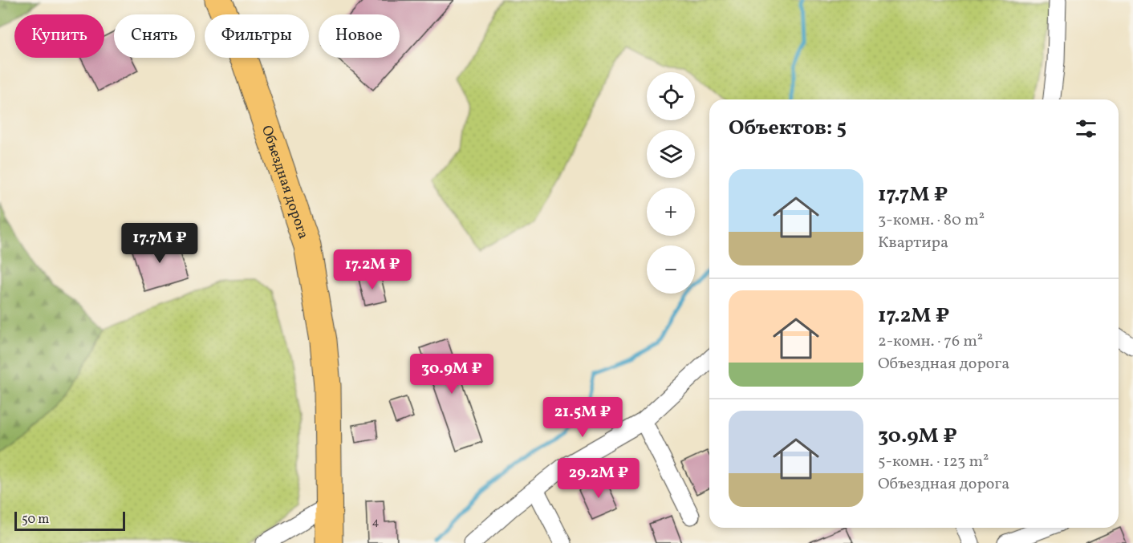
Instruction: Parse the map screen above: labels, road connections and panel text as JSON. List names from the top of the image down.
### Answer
{
  "streets": {
    "main road": ["Объездная дорога"]
  },
  "house_numbers": ["4"],
  "scale_bar": "50 m",
  "page": {
    "chip": [
      "Купить",
      "Снять",
      "Фильтры",
      "Новое"
    ],
    "map_buttons": ["+", "−"],
    "heading": "Объектов: 5",
    "list": [
      {
        "name": "17.7M ₽",
        "note": "3-комн. · 80 m² · Квартира"
      },
      {
        "name": "17.2M ₽",
        "note": "2-комн. · 76 m² · Объездная дорога"
      },
      {
        "name": "30.9M ₽",
        "note": "5-комн. · 123 m² · Объездная дорога"
      }
    ],
    "price": [
      "17.7M ₽",
      "17.2M ₽",
      "30.9M ₽",
      "21.5M ₽",
      "29.2M ₽"
    ],
    "scale": "50 m"
  }
}
